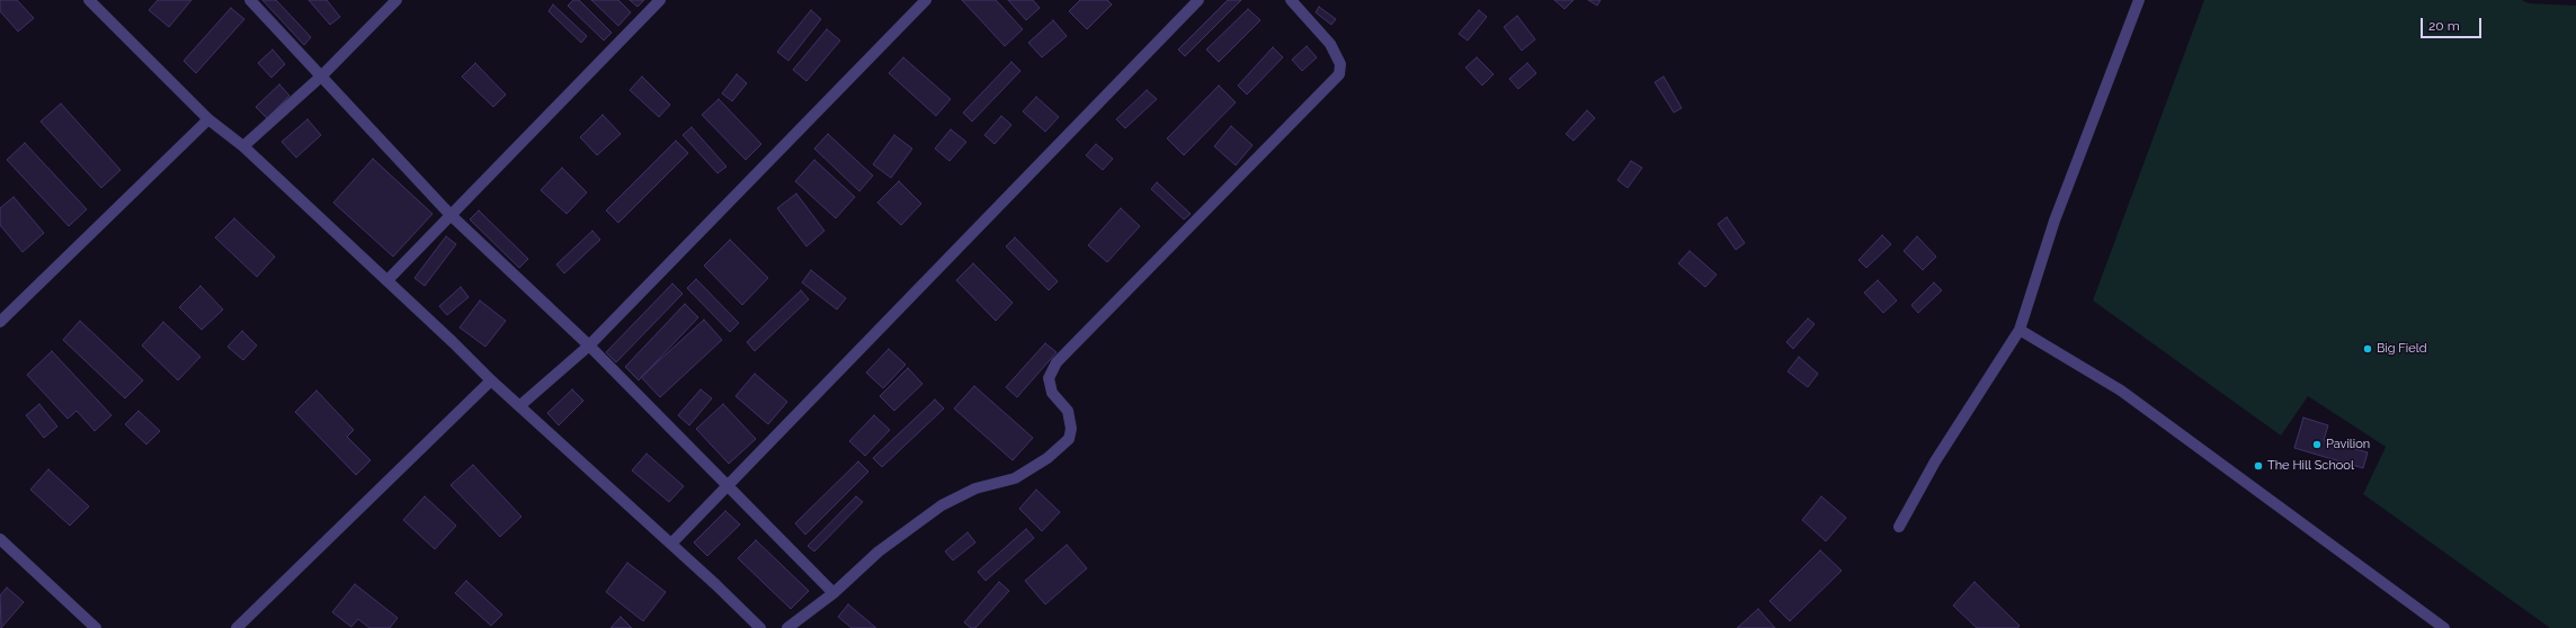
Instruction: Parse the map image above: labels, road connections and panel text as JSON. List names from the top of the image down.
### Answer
{
  "places": ["Big Field", "Pavilion", "The Hill School"],
  "scale_bar": "20 m"
}
